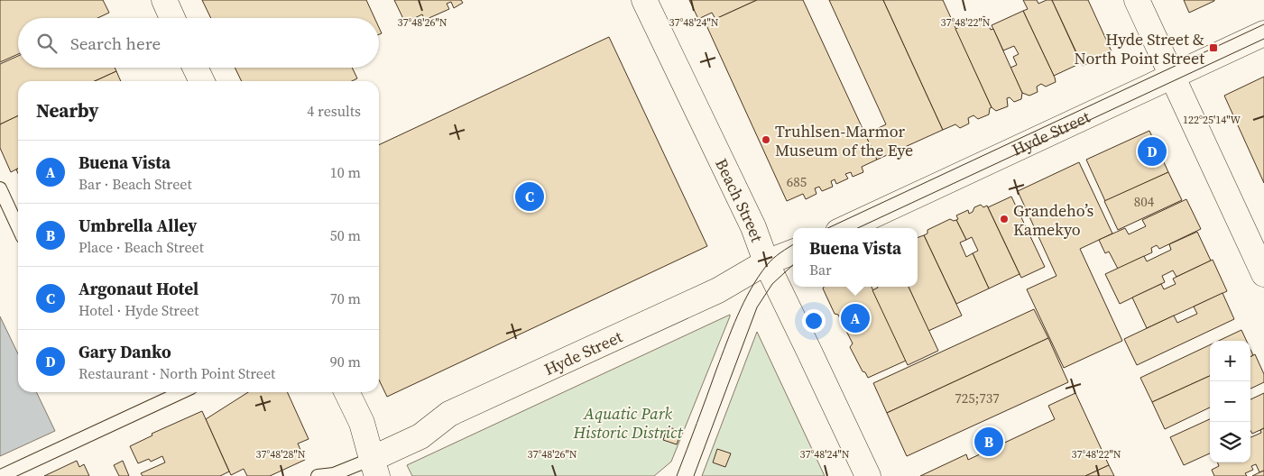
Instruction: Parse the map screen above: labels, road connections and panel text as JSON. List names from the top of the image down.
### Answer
{
  "streets": {
    "street": ["Hyde Street", "Beach Street"]
  },
  "crossings": [
    ["Hyde Street", "Beach Street"]
  ],
  "parks": ["Aquatic Park Historic District"],
  "places": {
    "transit": ["Hyde Street & North Point Street"],
    "other": ["Truhlsen-Marmor Museum of the Eye", "Grandeho’s Kamekyo"]
  },
  "house_numbers": ["685", "804", "725;737"],
  "page": {
    "search": "Search here",
    "heading": ["Nearby", "4 results"],
    "pins": [
      "D",
      "C",
      "A",
      "B"
    ],
    "list": [
      {
        "mark": "A",
        "name": "Buena Vista",
        "note": "Bar · Beach Street",
        "value": "10 m"
      },
      {
        "mark": "B",
        "name": "Umbrella Alley",
        "note": "Place · Beach Street",
        "value": "50 m"
      },
      {
        "mark": "C",
        "name": "Argonaut Hotel",
        "note": "Hotel · Hyde Street",
        "value": "70 m"
      },
      {
        "mark": "D",
        "name": "Gary Danko",
        "note": "Restaurant · North Point Street",
        "value": "90 m"
      }
    ],
    "popup": ["Buena Vista", "Bar"],
    "map_buttons": ["+", "−"]
  },
  "coordinates": [
    "37°48'26\"N",
    "37°48'24\"N",
    "37°48'22\"N",
    "122°25'14\"W",
    "37°48'28\"N"
  ]
}
